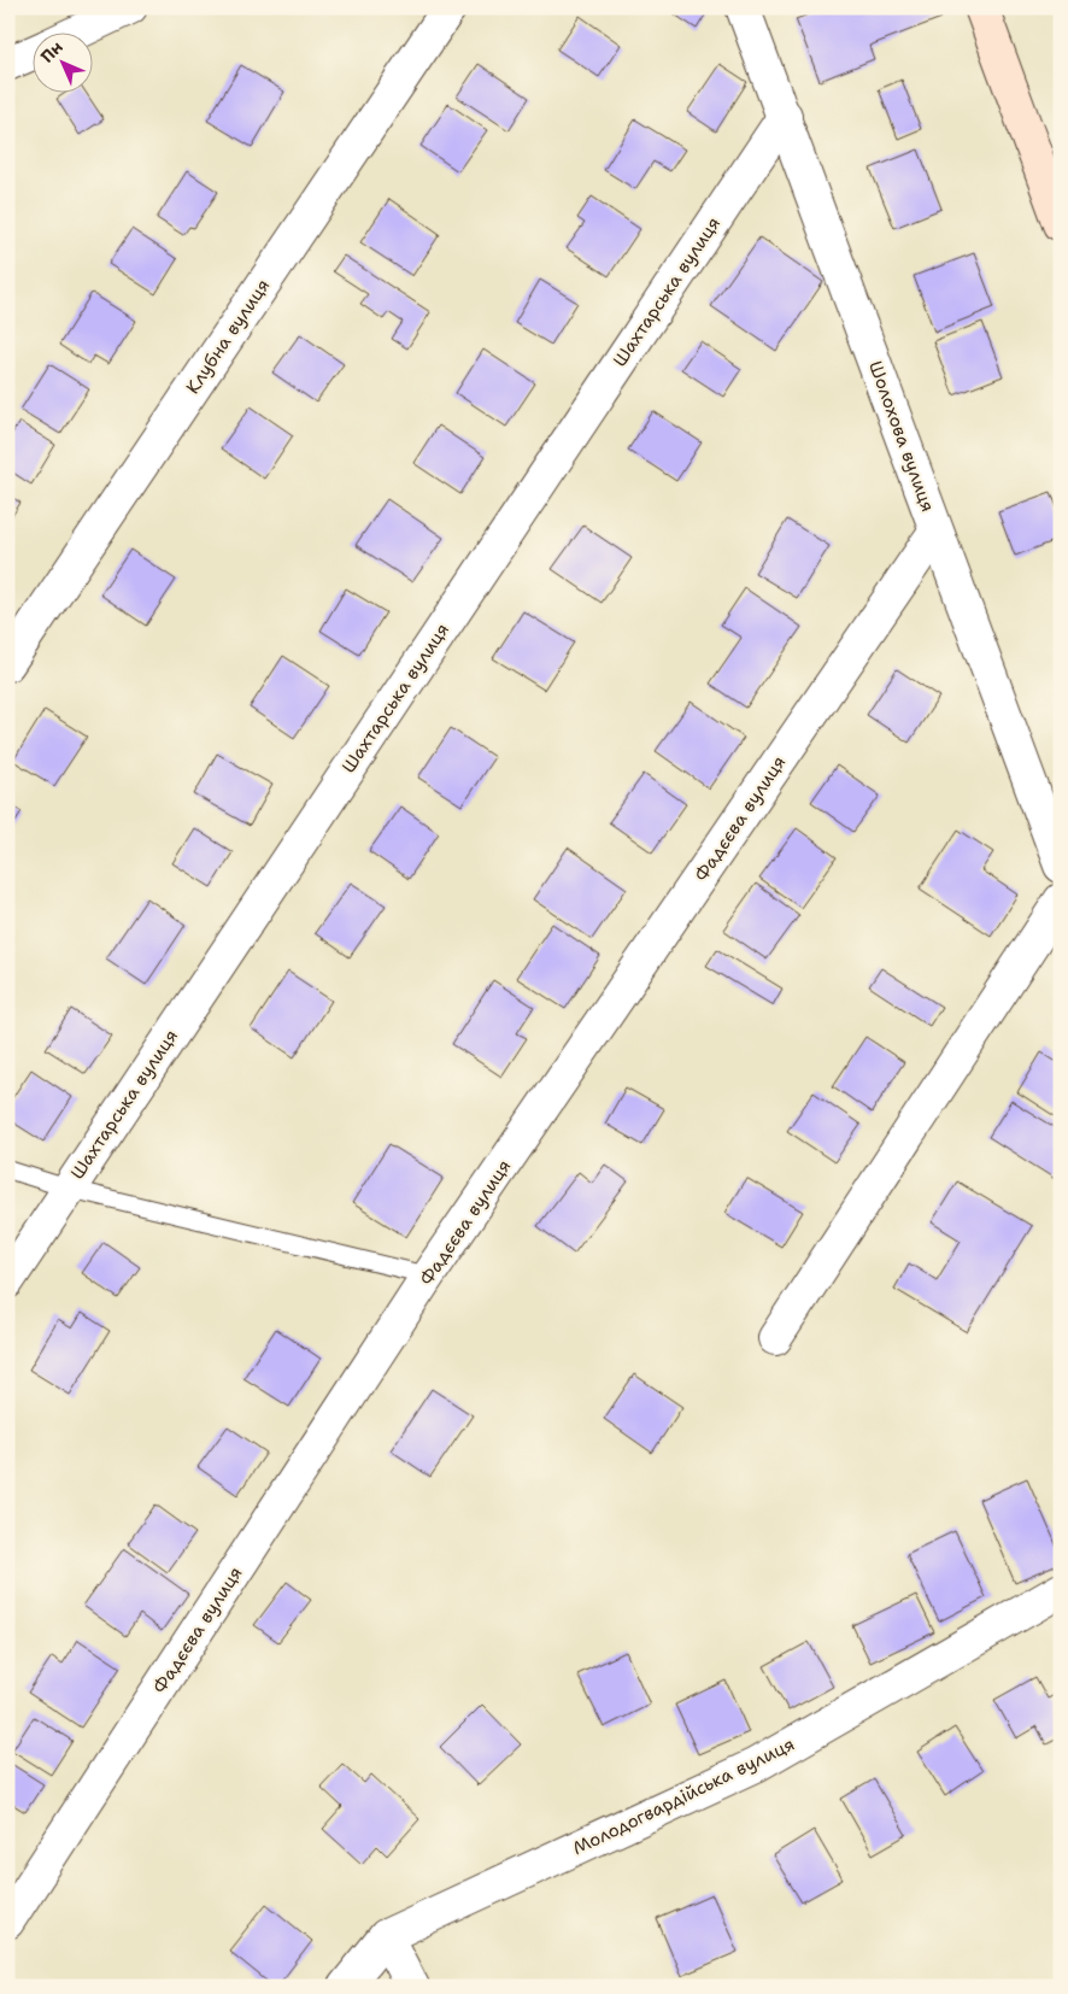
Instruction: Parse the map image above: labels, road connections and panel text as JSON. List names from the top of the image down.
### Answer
{
  "streets": {
    "street": [
      "Шахтарська вулиця",
      "Клубна вулиця",
      "Шолохова вулиця",
      "Фадєєва вулиця",
      "Молодогвардійська вулиця"
    ]
  },
  "crossings": [
    ["Шахтарська вулиця", "Шолохова вулиця"],
    ["Шолохова вулиця", "Фадєєва вулиця"]
  ],
  "north": "top left"
}
